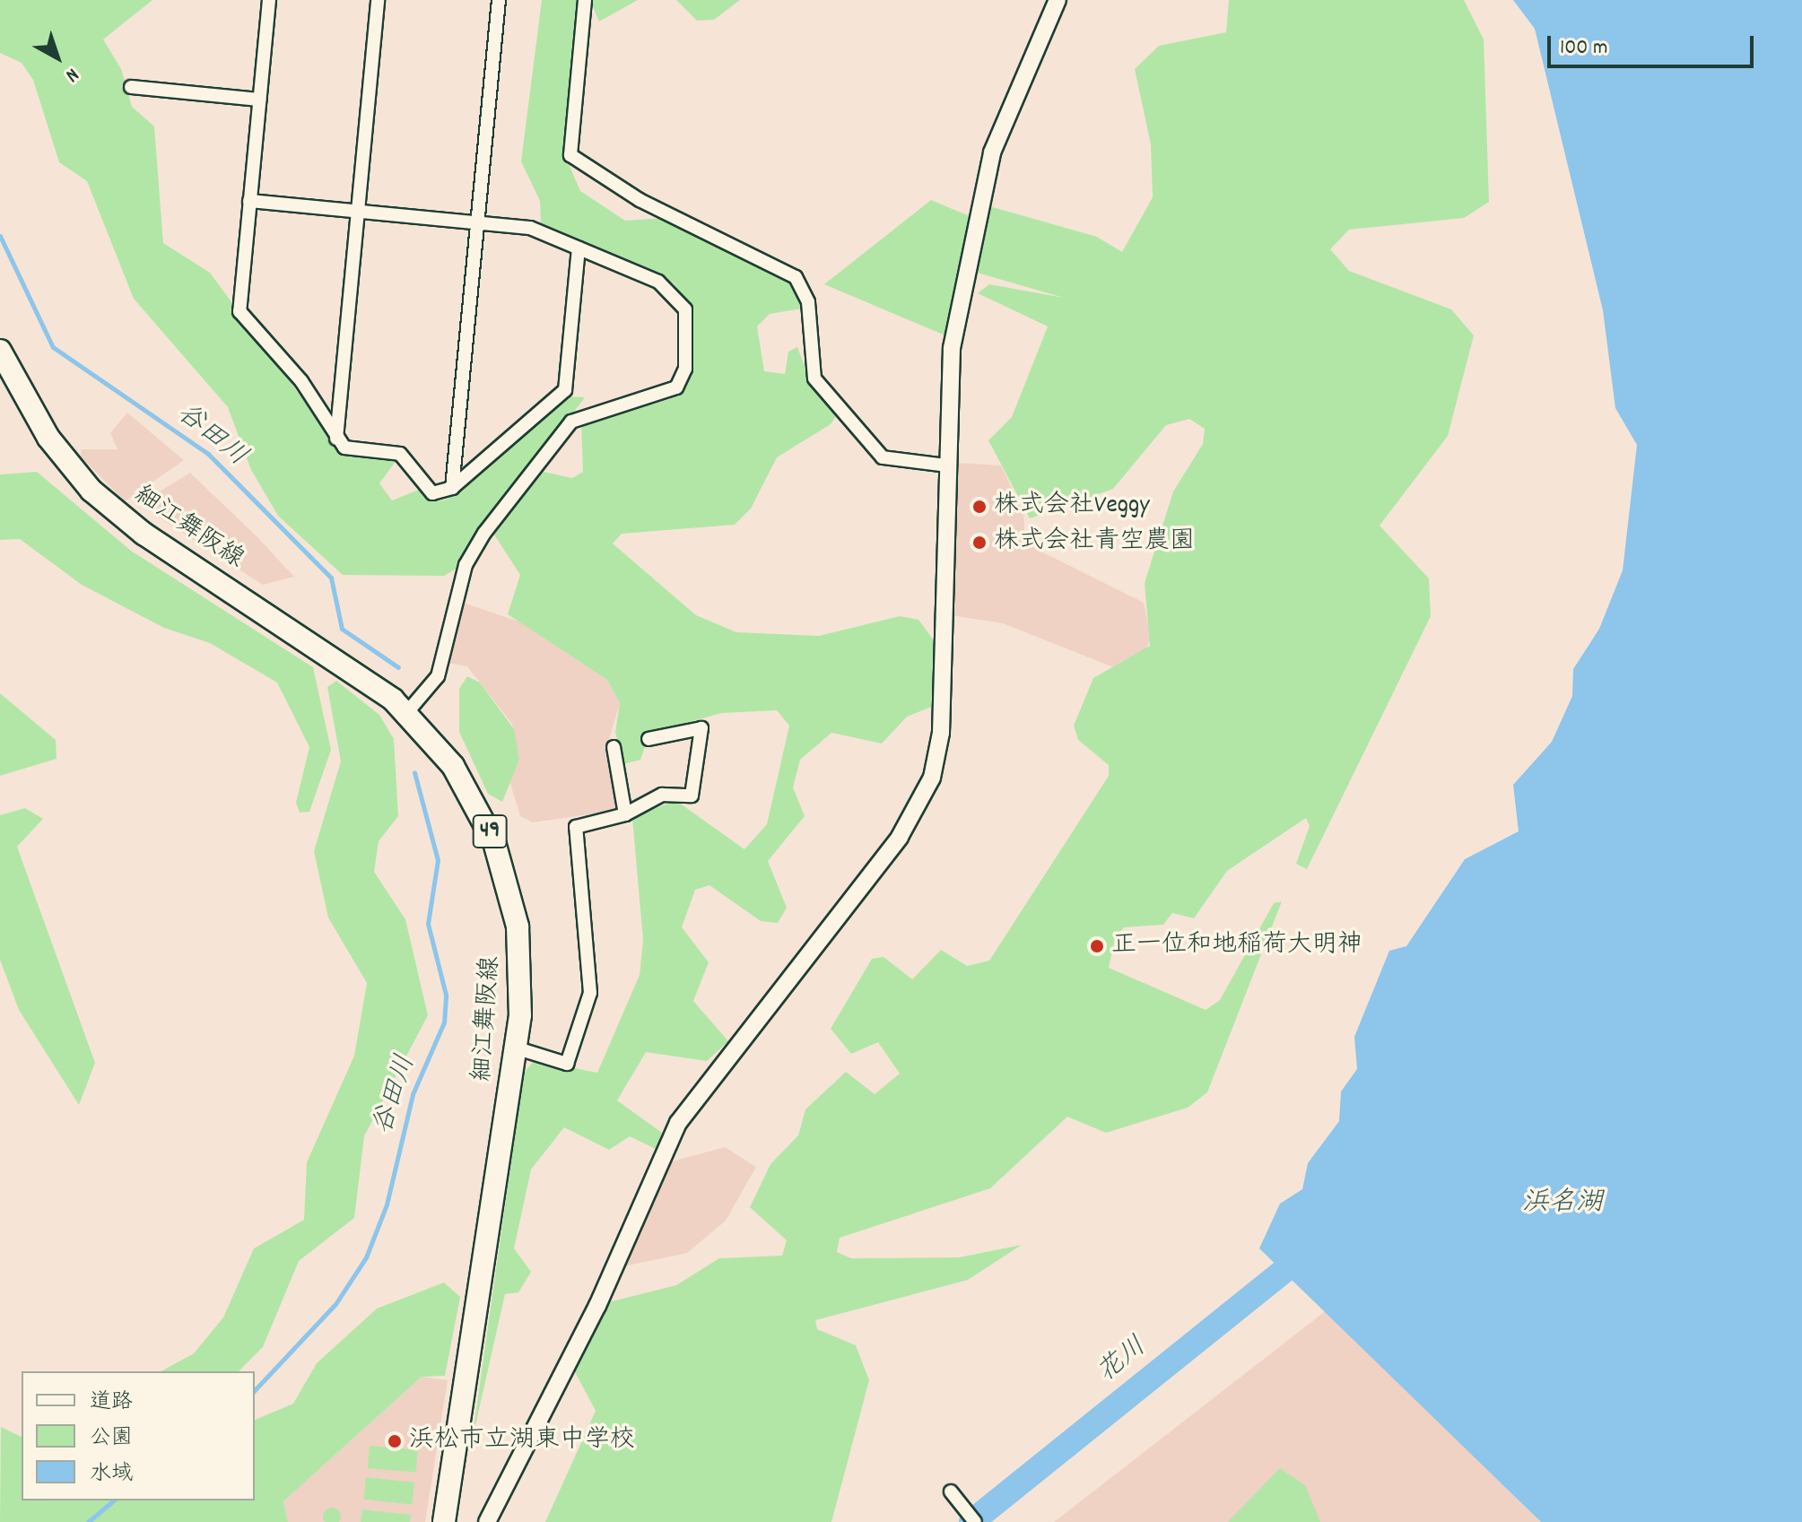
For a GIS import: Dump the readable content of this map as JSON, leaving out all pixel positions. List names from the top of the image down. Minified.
{"streets":{"main road":["細江舞阪線","49"]},"water":["谷田川","浜名湖","花川"],"places":["株式会社Veggy","株式会社青空農園","正一位和地稲荷大明神","浜松市立湖東中学校"],"legend":["道路","公園","水域"],"scale_bar":"100 m","north":"bottom right"}
